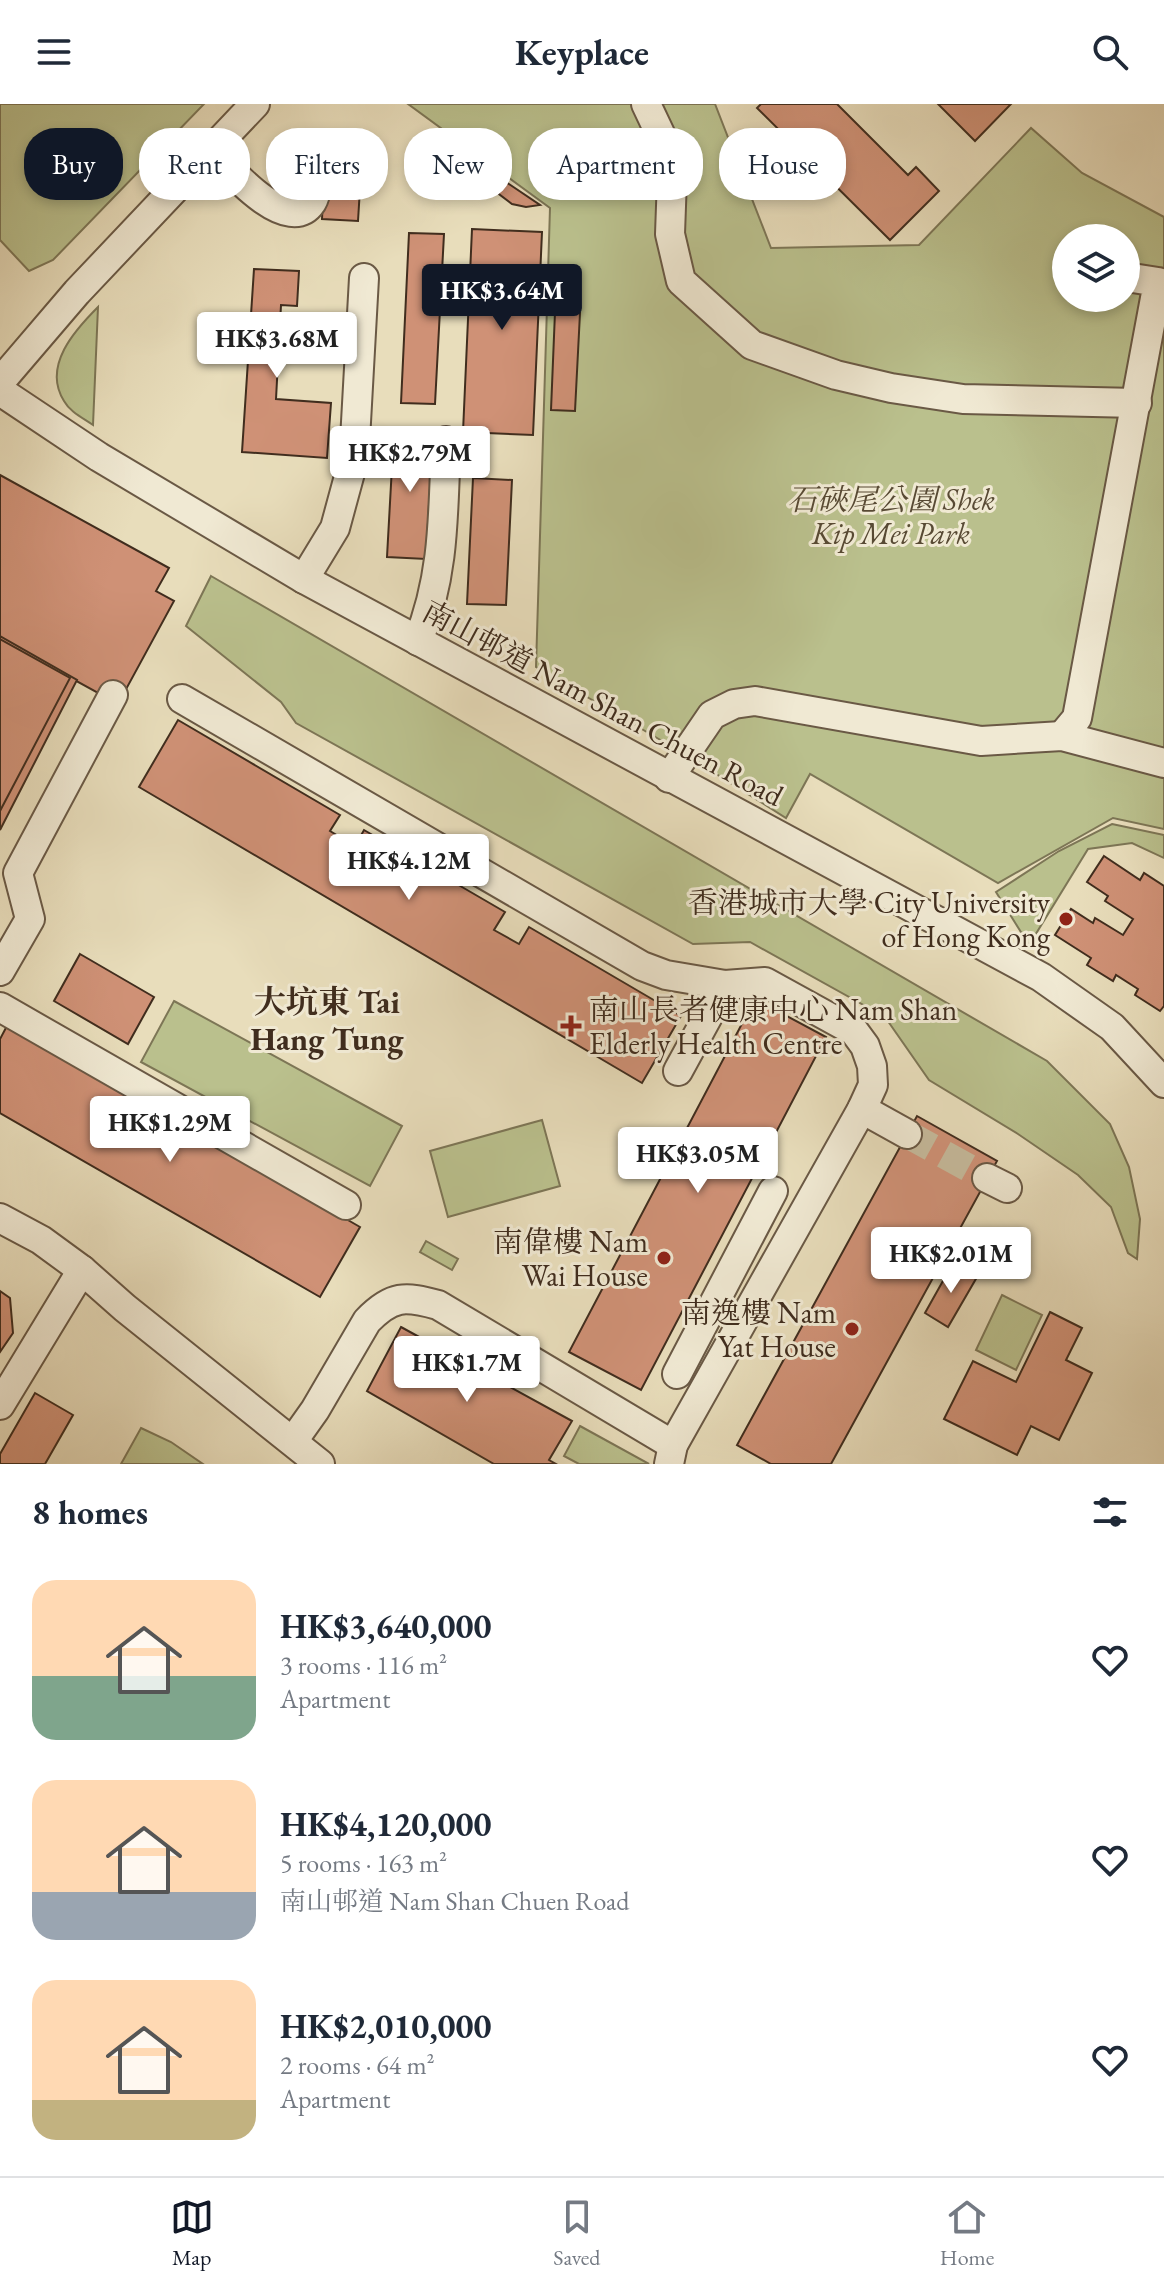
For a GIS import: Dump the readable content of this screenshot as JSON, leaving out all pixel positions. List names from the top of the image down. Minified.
{"streets":{"street":["南山邨道 Nam Shan Chuen Road"]},"districts":["大坑東 Tai Hang Tung"],"parks":["石硤尾公園 Shek Kip Mei Park"],"places":{"other":["香港城市大學 City University of Hong Kong","南偉樓 Nam Wai House","南逸樓 Nam Yat House"],"health":["南山長者健康中心 Nam Shan Elderly Health Centre"]},"page":{"header":"Keyplace","chip":["Buy","Rent","Filters","New","Apartment","House"],"price":["HK$3.64M","HK$3.68M","HK$2.79M","HK$4.12M","HK$1.29M","HK$3.05M","HK$2.01M","HK$1.7M"],"heading":"8 homes","list":[{"name":"HK$3,640,000","note":"3 rooms · 116 m² · Apartment"},{"name":"HK$4,120,000","note":"5 rooms · 163 m² · 南山邨道 Nam Shan Chuen Road"},{"name":"HK$2,010,000","note":"2 rooms · 64 m² · Apartment"}],"tabs":["Map","Saved","Home"]}}
